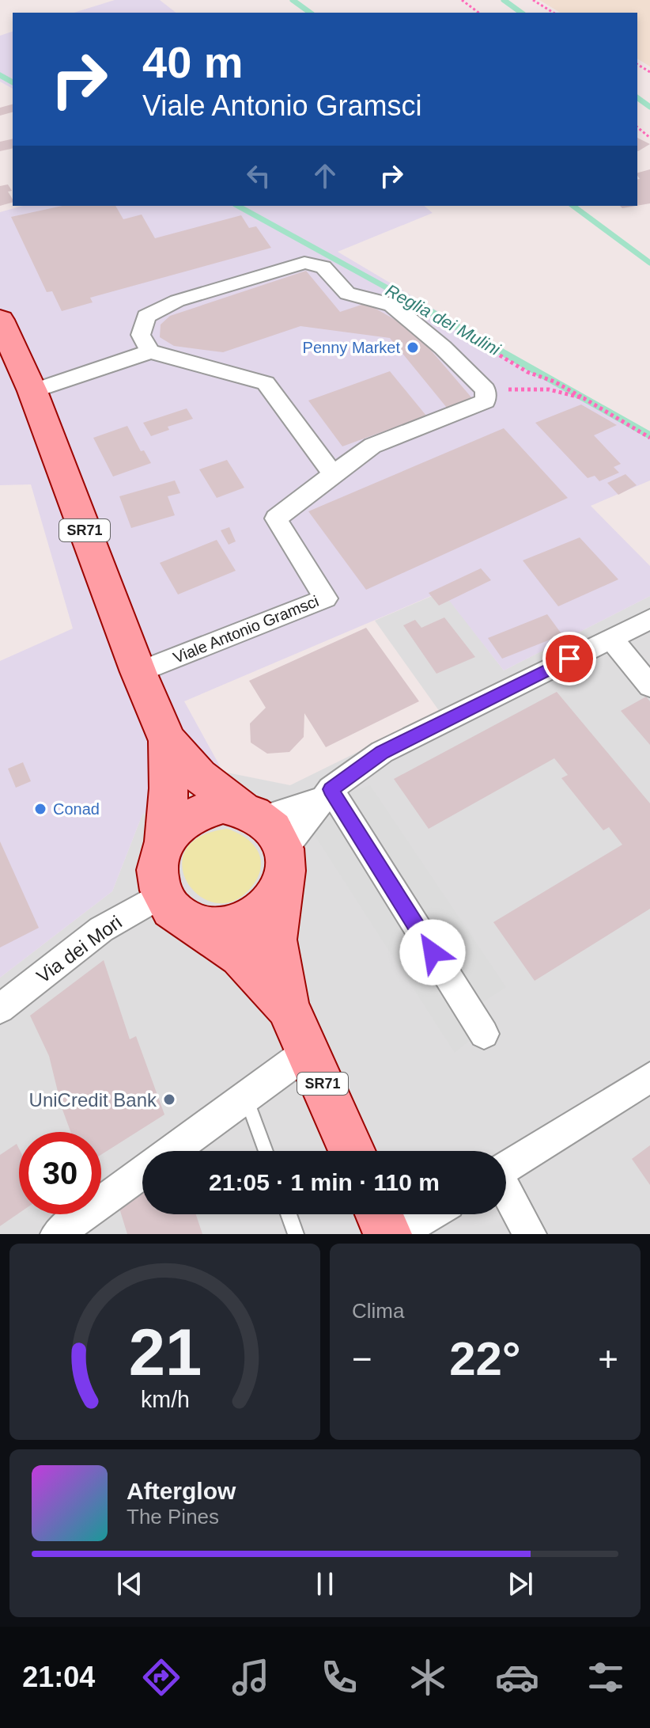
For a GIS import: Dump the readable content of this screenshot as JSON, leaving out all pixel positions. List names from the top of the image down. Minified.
{"streets":{"main road":["SR71"],"street":["Viale Antonio Gramsci","Via dei Mori"]},"crossings":[["SR71","Viale Antonio Gramsci"],["SR71","Via dei Mori"]],"water":["Reglia dei Mulini"],"places":["Penny Market","Conad","UniCredit Bank"],"page":{"turn":["40 m","Viale Antonio Gramsci"],"limit":"30","trip":"21:05 · 1 min · 110 m","tile":"Clima","heat":["−","22°","+"],"song":["Afterglow","The Pines"],"tabs":"21:04","gauge":["21","km/h"]}}
